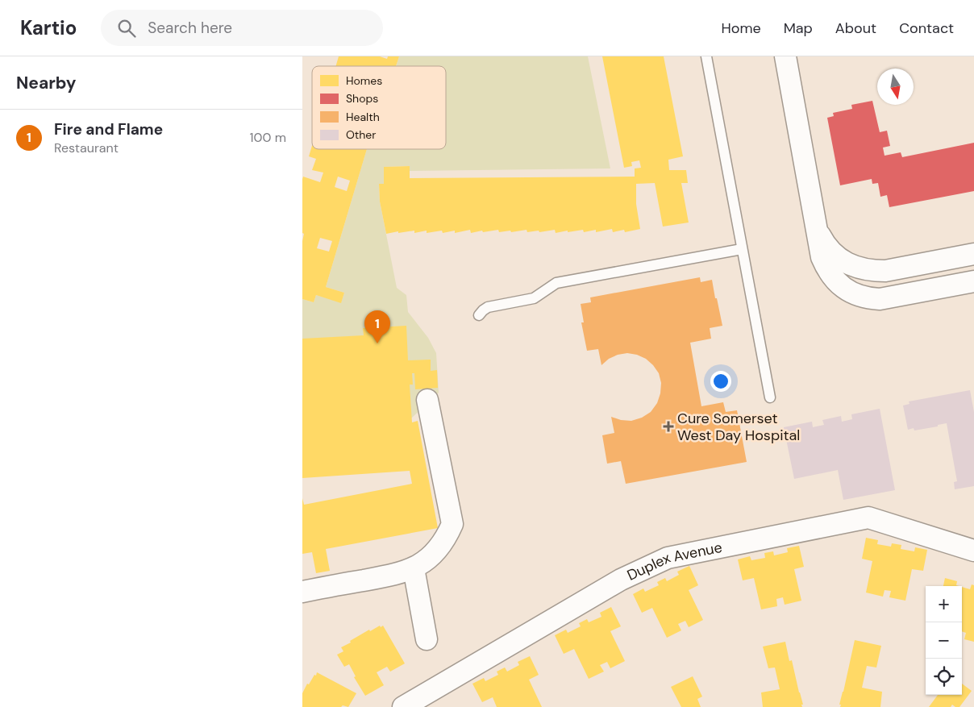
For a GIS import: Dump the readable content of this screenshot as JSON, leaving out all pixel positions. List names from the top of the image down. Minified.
{"streets":{"street":["Duplex Avenue"]},"places":{"health":["Cure Somerset West Day Hospital"]},"legend":["Homes","Shops","Health","Other"],"north":"bottom","page":{"header":"Kartio","search":"Search here","nav":["Home","Map","About","Contact"],"heading":"Nearby","list":[{"mark":"1","name":"Fire and Flame","note":"Restaurant","value":"100 m"}],"pins":"1","map_buttons":["+","−"]}}
